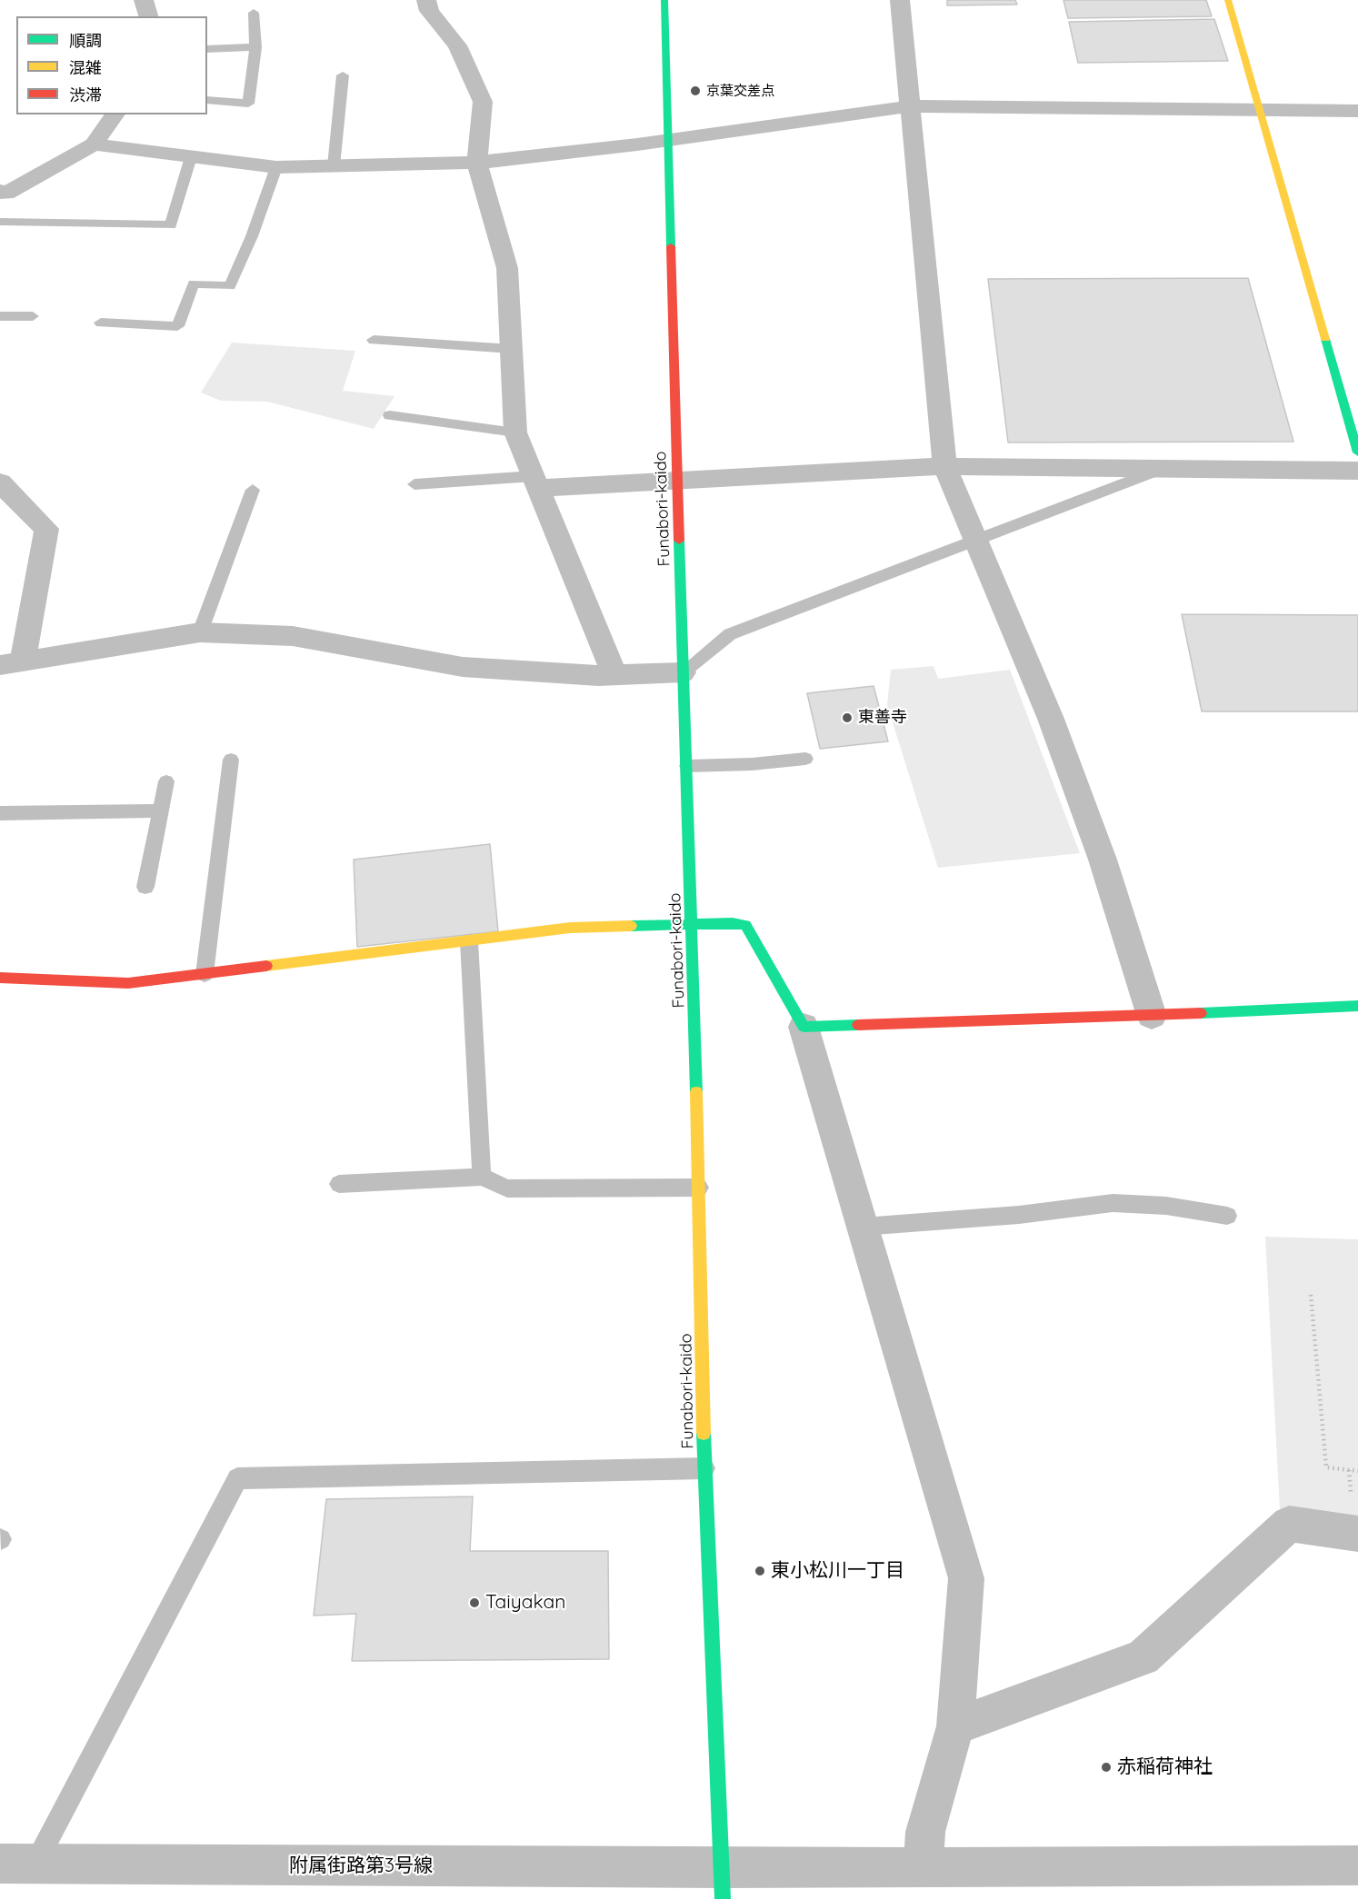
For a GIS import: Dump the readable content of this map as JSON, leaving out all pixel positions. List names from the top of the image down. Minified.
{"streets":{"main road":["Funabori-kaido"],"street":["附属街路第3号線"]},"crossings":[["Funabori-kaido","附属街路第3号線"]],"places":["京葉交差点","東善寺","東小松川一丁目","Taiyakan","赤稲荷神社"],"legend":["順調","混雑","渋滞"]}
